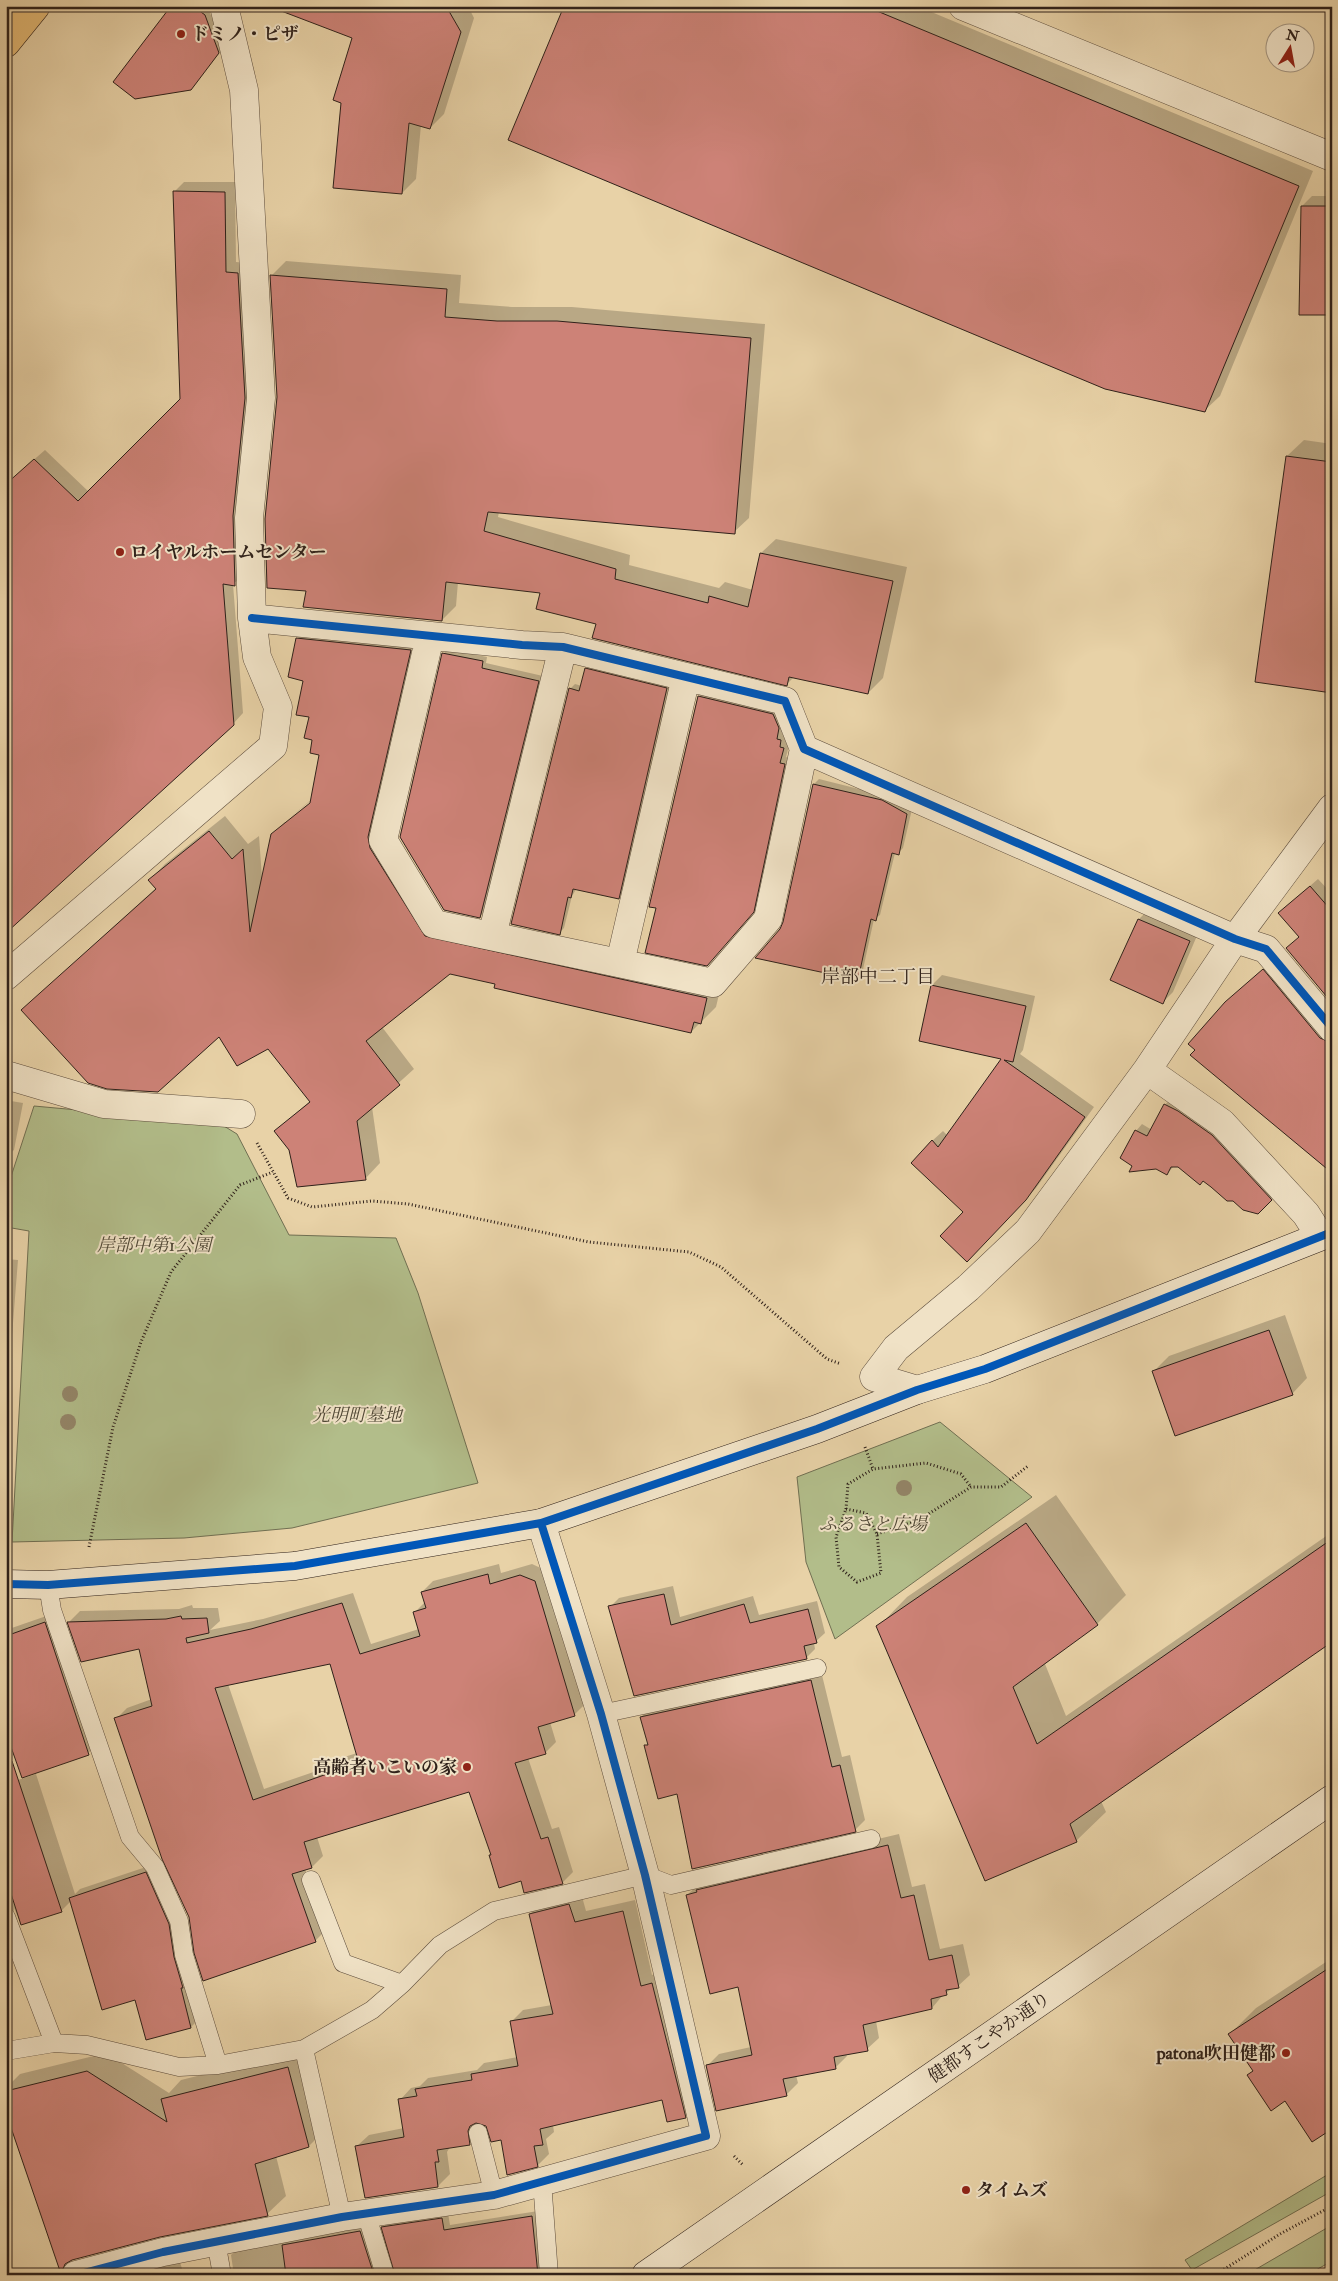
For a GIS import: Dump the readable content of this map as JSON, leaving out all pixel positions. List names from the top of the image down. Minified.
{"streets":{"street":["健都すこやか通り"]},"districts":["岸部中二丁目"],"parks":["岸部中第1公園","光明町墓地","ふるさと広場"],"places":["ドミノ・ピザ","ロイヤルホームセンター","高齢者いこいの家","patona吹田健都","タイムズ"],"north":"top"}
